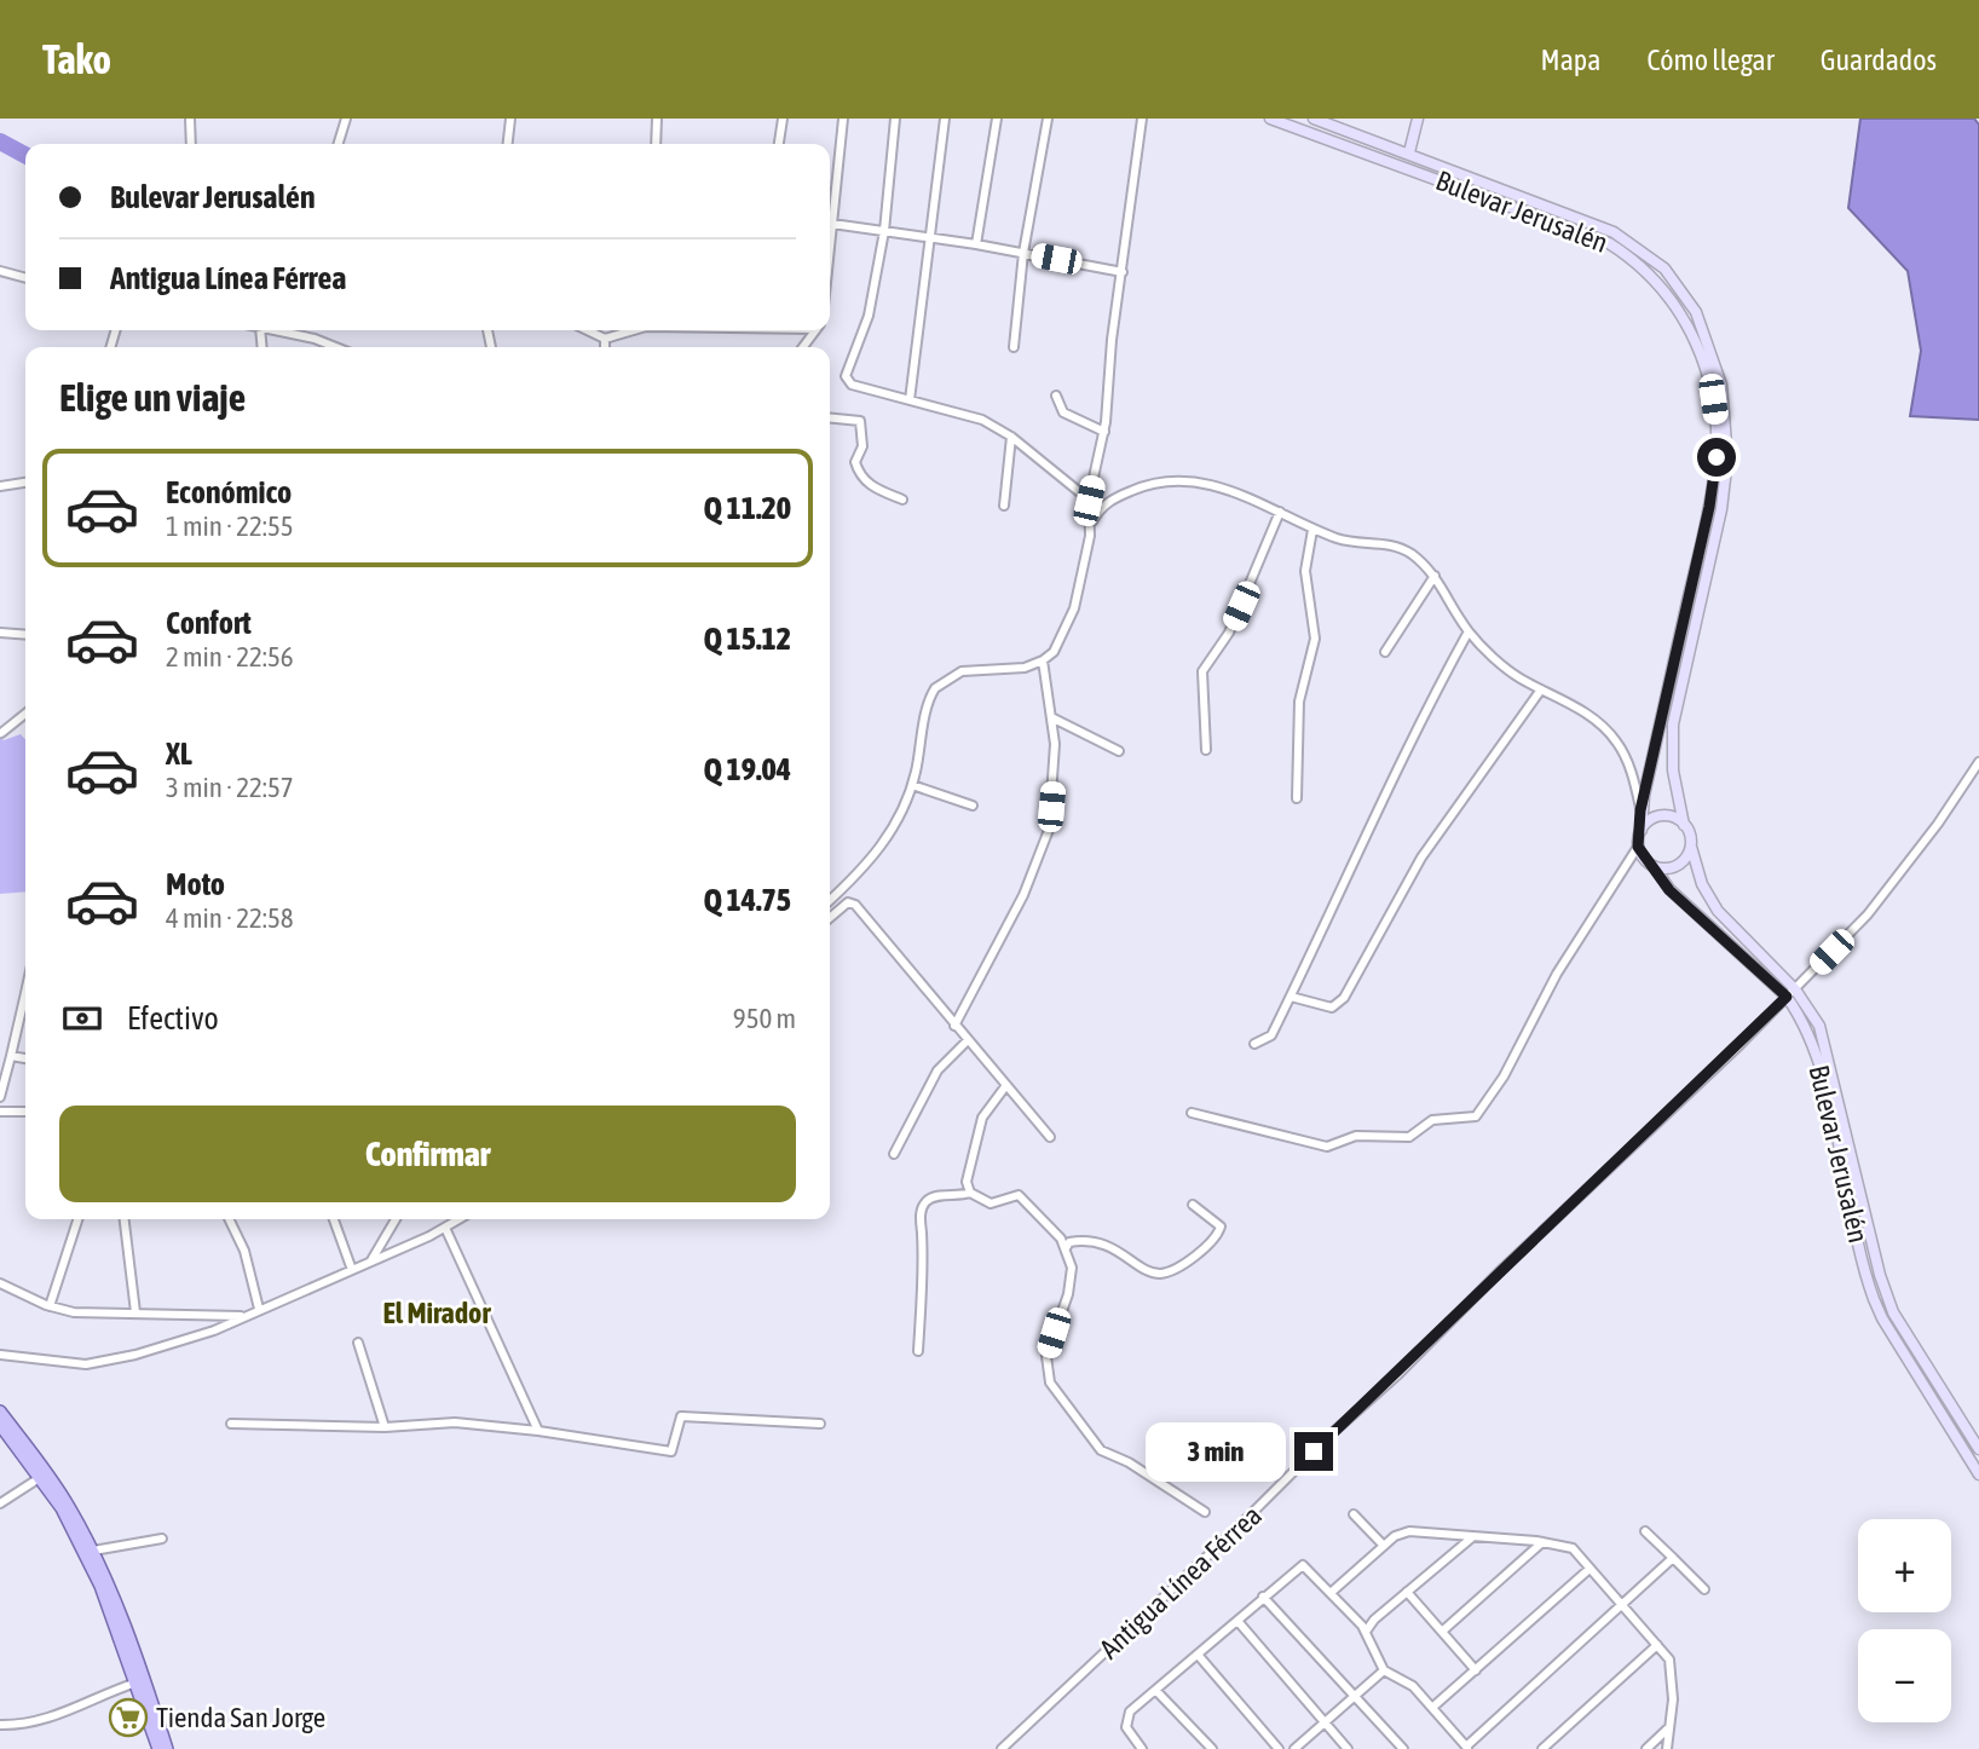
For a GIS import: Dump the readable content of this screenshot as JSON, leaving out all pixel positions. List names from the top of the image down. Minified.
{"streets":{"main road":["Bulevar Jerusalén"],"street":["Antigua Línea Férrea"]},"crossings":[["Bulevar Jerusalén","Antigua Línea Férrea"]],"districts":["El Mirador"],"places":{"supermarket":["Tienda San Jorge"]},"page":{"header":"Tako","nav":["Mapa","Cómo llegar","Guardados"],"banner":["Bulevar Jerusalén","Antigua Línea Férrea"],"heading":"Elige un viaje","list":[{"name":"Económico","note":"1 min · 22:55","value":"Q 11.20"},{"name":"Confort","note":"2 min · 22:56","value":"Q 15.12"},{"name":"XL","note":"3 min · 22:57","value":"Q 19.04"},{"name":"Moto","note":"4 min · 22:58","value":"Q 14.75"}],"pay":["Efectivo","950 m"],"buttons":"Confirmar","bubble":"3 min","map_buttons":["+","−"]}}
